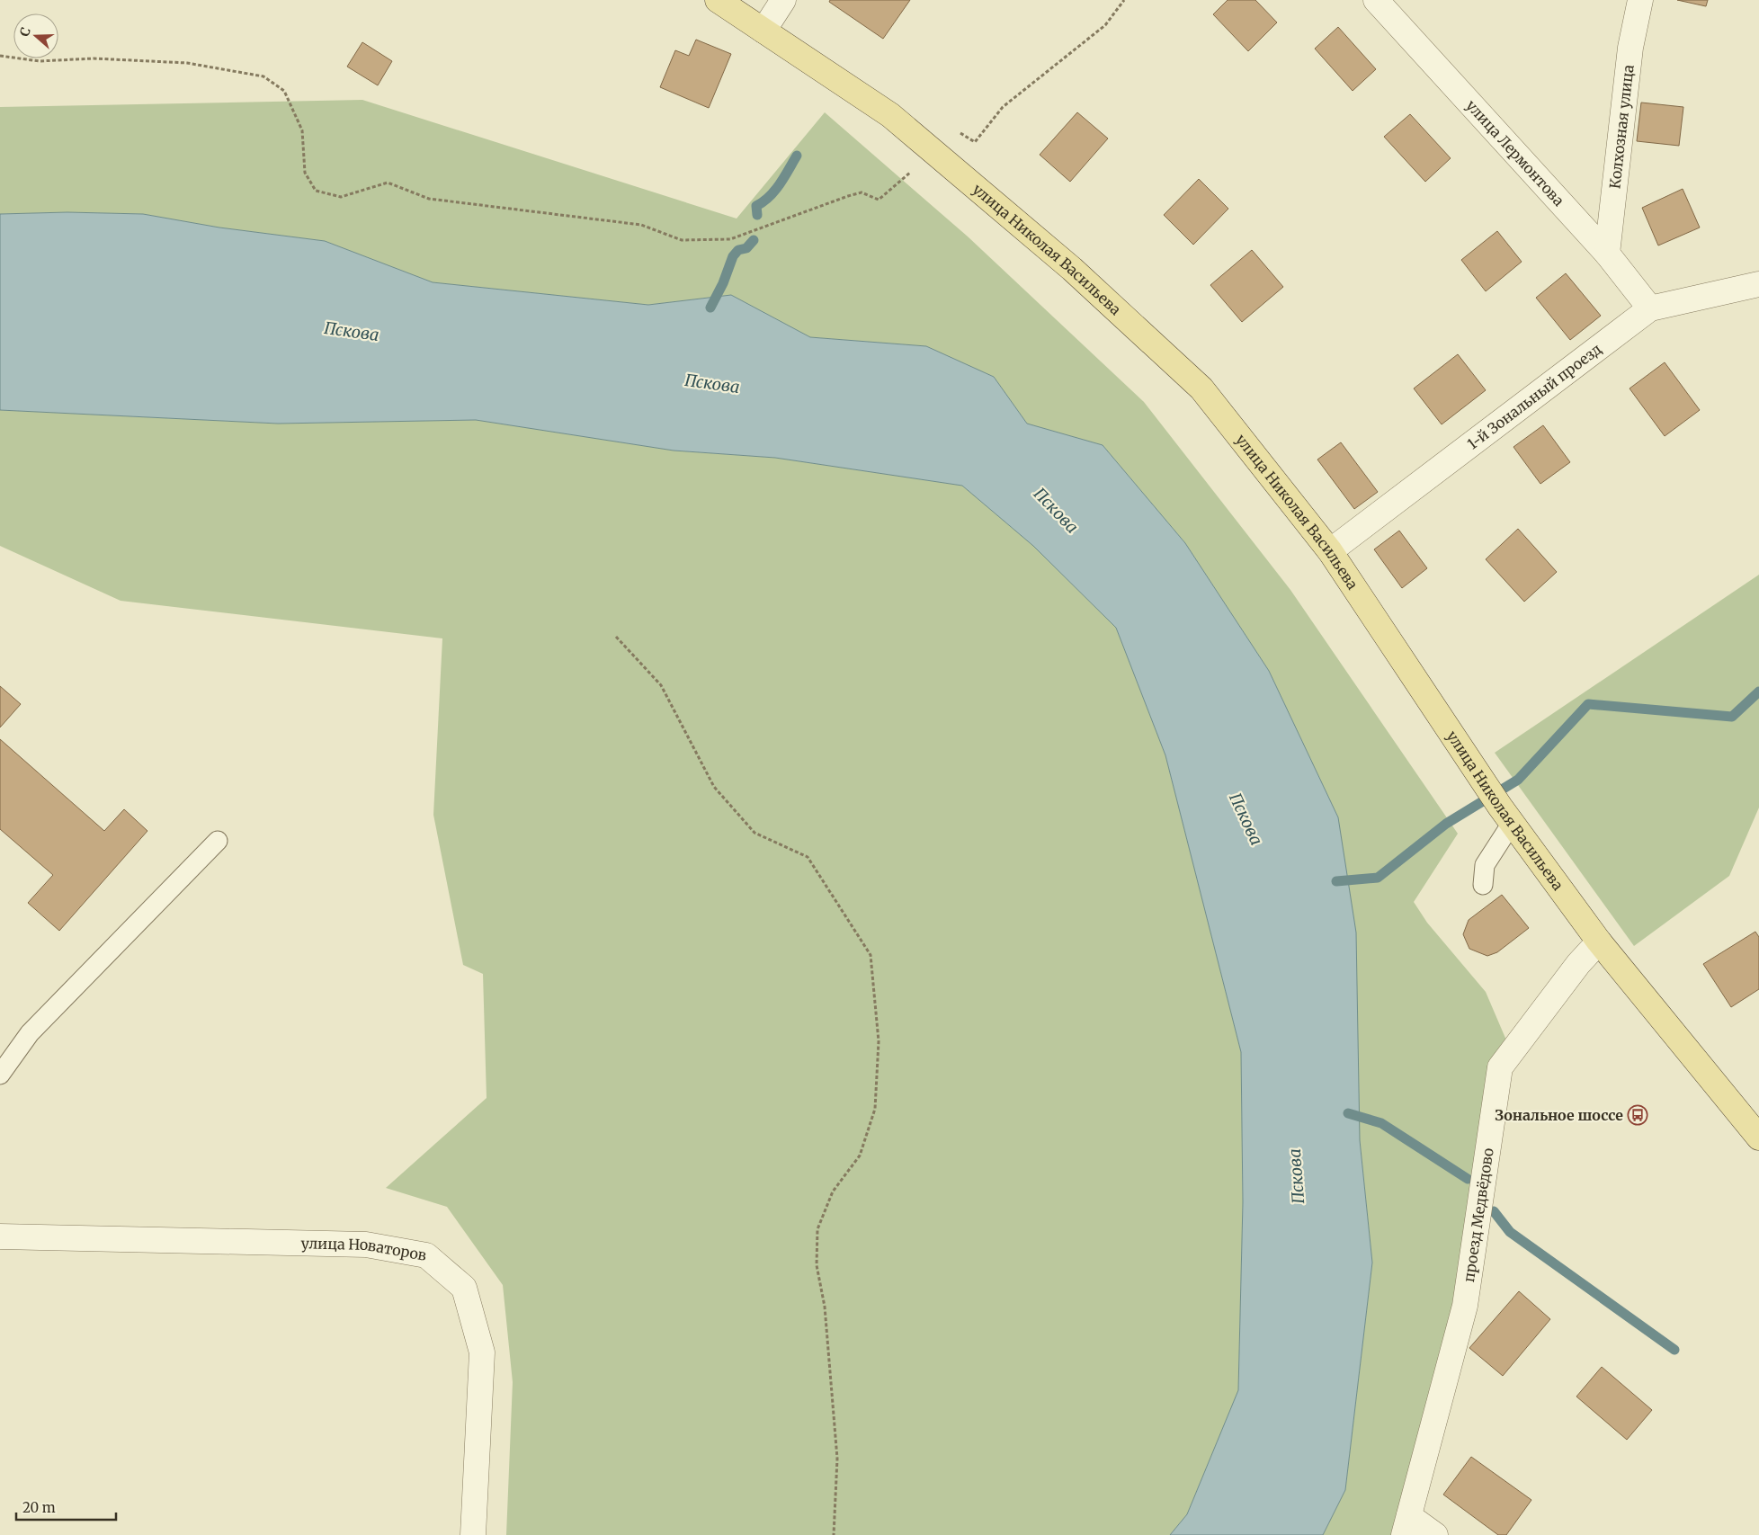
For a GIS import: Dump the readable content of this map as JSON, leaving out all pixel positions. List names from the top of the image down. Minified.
{"streets":{"main road":["улица Николая Васильева"],"street":["Колхозная улица","улица Лермонтова","1-й Зональный проезд","проезд Медвёдово","улица Новаторов"]},"crossings":[["Колхозная улица","улица Лермонтова"],["улица Лермонтова","1-й Зональный проезд"],["улица Николая Васильева","1-й Зональный проезд"],["улица Николая Васильева","проезд Медвёдово"]],"water":["Пскова"],"places":{"bus stop":["Зональное шоссе"]},"scale_bar":"20 m","north":"left"}
